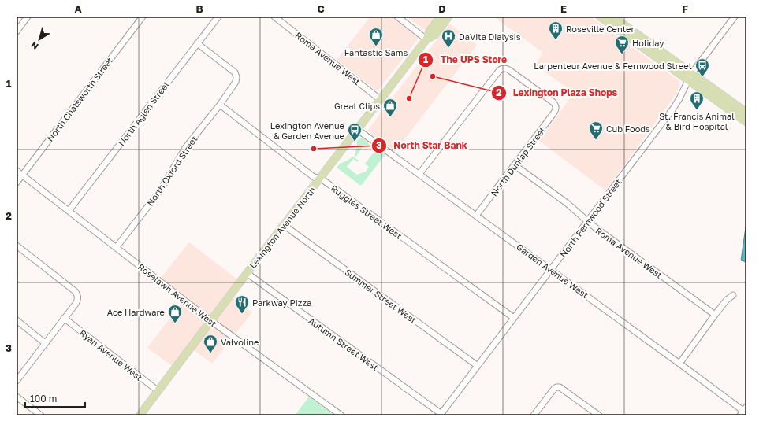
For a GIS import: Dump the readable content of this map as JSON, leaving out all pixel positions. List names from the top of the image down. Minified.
{"streets":{"main road":["Lexington Avenue North"],"street":["Roma Avenue West","North Chatsworth Street","North Aglen Street","North Dunlap Street","North Oxford Street","Ruggles Street West","North Fernwood Street","Garden Avenue West","Roselawn Avenue West","Summer Street West","Autumn Street West","Ryan Avenue West"]},"crossings":[["Roma Avenue West","North Dunlap Street"],["Roma Avenue West","North Fernwood Street"],["Roma Avenue West","Lexington Avenue North"],["North Chatsworth Street","Roselawn Avenue West"],["North Aglen Street","North Oxford Street"],["North Aglen Street","Roselawn Avenue West"],["North Dunlap Street","Garden Avenue West"],["North Oxford Street","Ruggles Street West"],["North Oxford Street","Roselawn Avenue West"],["Ruggles Street West","North Fernwood Street"],["Ruggles Street West","Lexington Avenue North"],["North Fernwood Street","Garden Avenue West"],["North Fernwood Street","Summer Street West"],["North Fernwood Street","Autumn Street West"],["Lexington Avenue North","Garden Avenue West"],["Lexington Avenue North","Roselawn Avenue West"],["Lexington Avenue North","Summer Street West"],["Lexington Avenue North","Autumn Street West"],["Lexington Avenue North","Ryan Avenue West"]],"places":{"building":["Roseville Center","St. Francis Animal & Bird Hospital"],"shop":["Fantastic Sams","Great Clips","Ace Hardware","Valvoline"],"hospital":["DaVita Dialysis"],"supermarket":["Holiday","Cub Foods"],"other":["Lexington Plaza Shops","The UPS Store","North Star Bank"],"bus stop":["Larpenteur Avenue & Fernwood Street","Lexington Avenue & Garden Avenue"],"restaurant":["Parkway Pizza"]},"scale_bar":"100 m","north":"bottom left","grid":{"columns":["A","B","C","D","E","F"],"rows":["1","2","3"]}}
